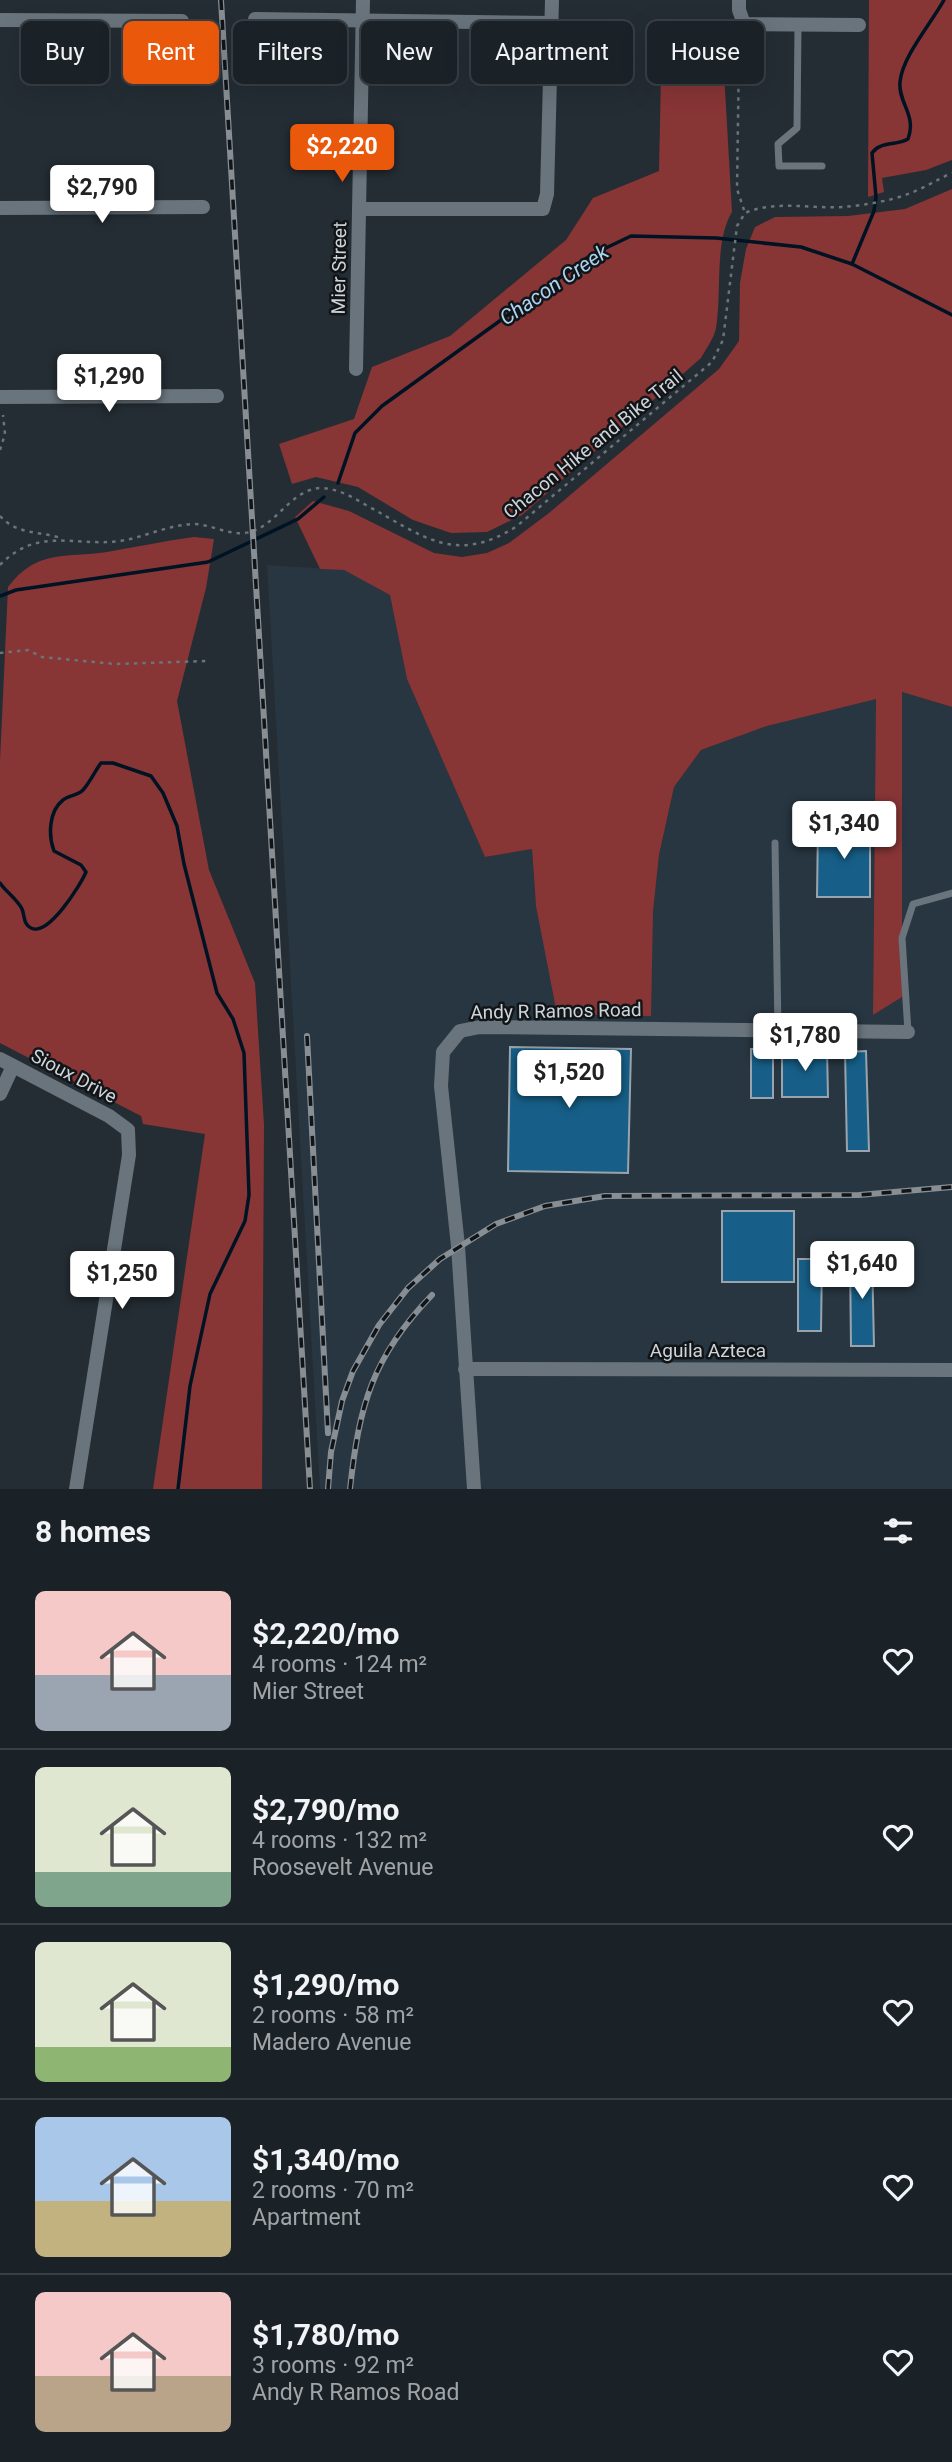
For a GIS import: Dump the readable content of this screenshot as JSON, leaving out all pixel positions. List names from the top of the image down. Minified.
{"streets":{"street":["Mier Street","Andy R Ramos Road","Sioux Drive","Aguila Azteca"],"path":["Chacon Hike and Bike Trail"]},"crossings":[["Andy R Ramos Road","Aguila Azteca"]],"water":["Chacon Creek"],"page":{"chip":["Buy","Rent","Filters","New","Apartment","House"],"price":["$2,220","$2,790","$1,290","$1,340","$1,780","$1,520","$1,640","$1,250"],"heading":"8 homes","list":[{"name":"$2,220/mo","note":"4 rooms · 124 m² · Mier Street"},{"name":"$2,790/mo","note":"4 rooms · 132 m² · Roosevelt Avenue"},{"name":"$1,290/mo","note":"2 rooms · 58 m² · Madero Avenue"},{"name":"$1,340/mo","note":"2 rooms · 70 m² · Apartment"},{"name":"$1,780/mo","note":"3 rooms · 92 m² · Andy R Ramos Road"}]}}
